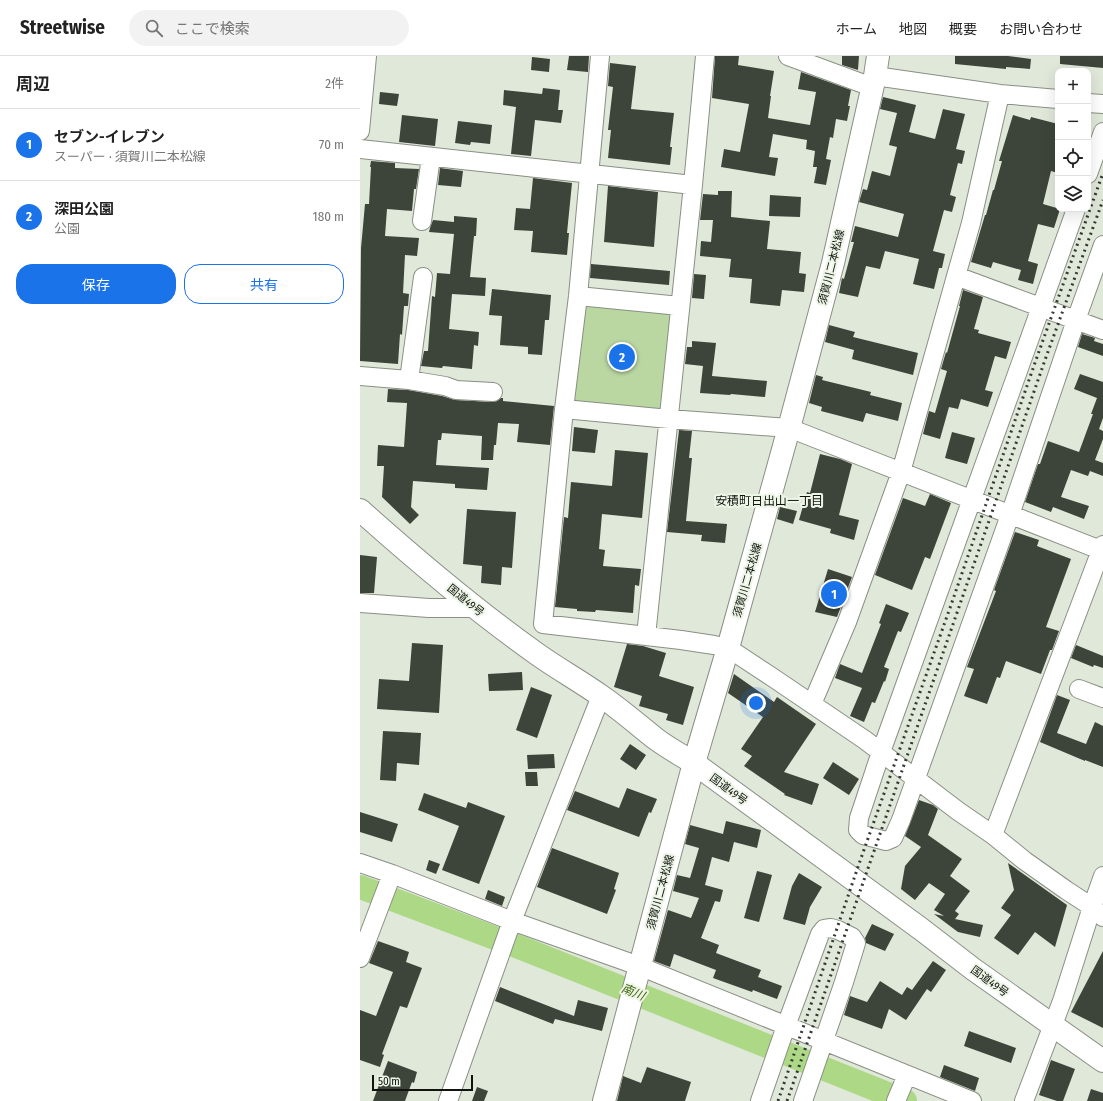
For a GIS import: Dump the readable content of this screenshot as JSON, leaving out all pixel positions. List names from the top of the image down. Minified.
{"streets":{"main road":["須賀川二本松線","国道49号"]},"crossings":[["須賀川二本松線","国道49号"]],"districts":["安積町日出山一丁目"],"water":["南川"],"scale_bar":"50 m","page":{"header":"Streetwise","search":"ここで検索","nav":["ホーム","地図","概要","お問い合わせ"],"heading":["周辺","2件"],"map_buttons":["+","−"],"list":[{"mark":"1","name":"セブン-イレブン","note":"スーパー · 須賀川二本松線","value":"70 m"},{"mark":"2","name":"深田公園","note":"公園","value":"180 m"}],"buttons":["保存","共有"],"pins":["2","1"],"scale":"50 m"}}
